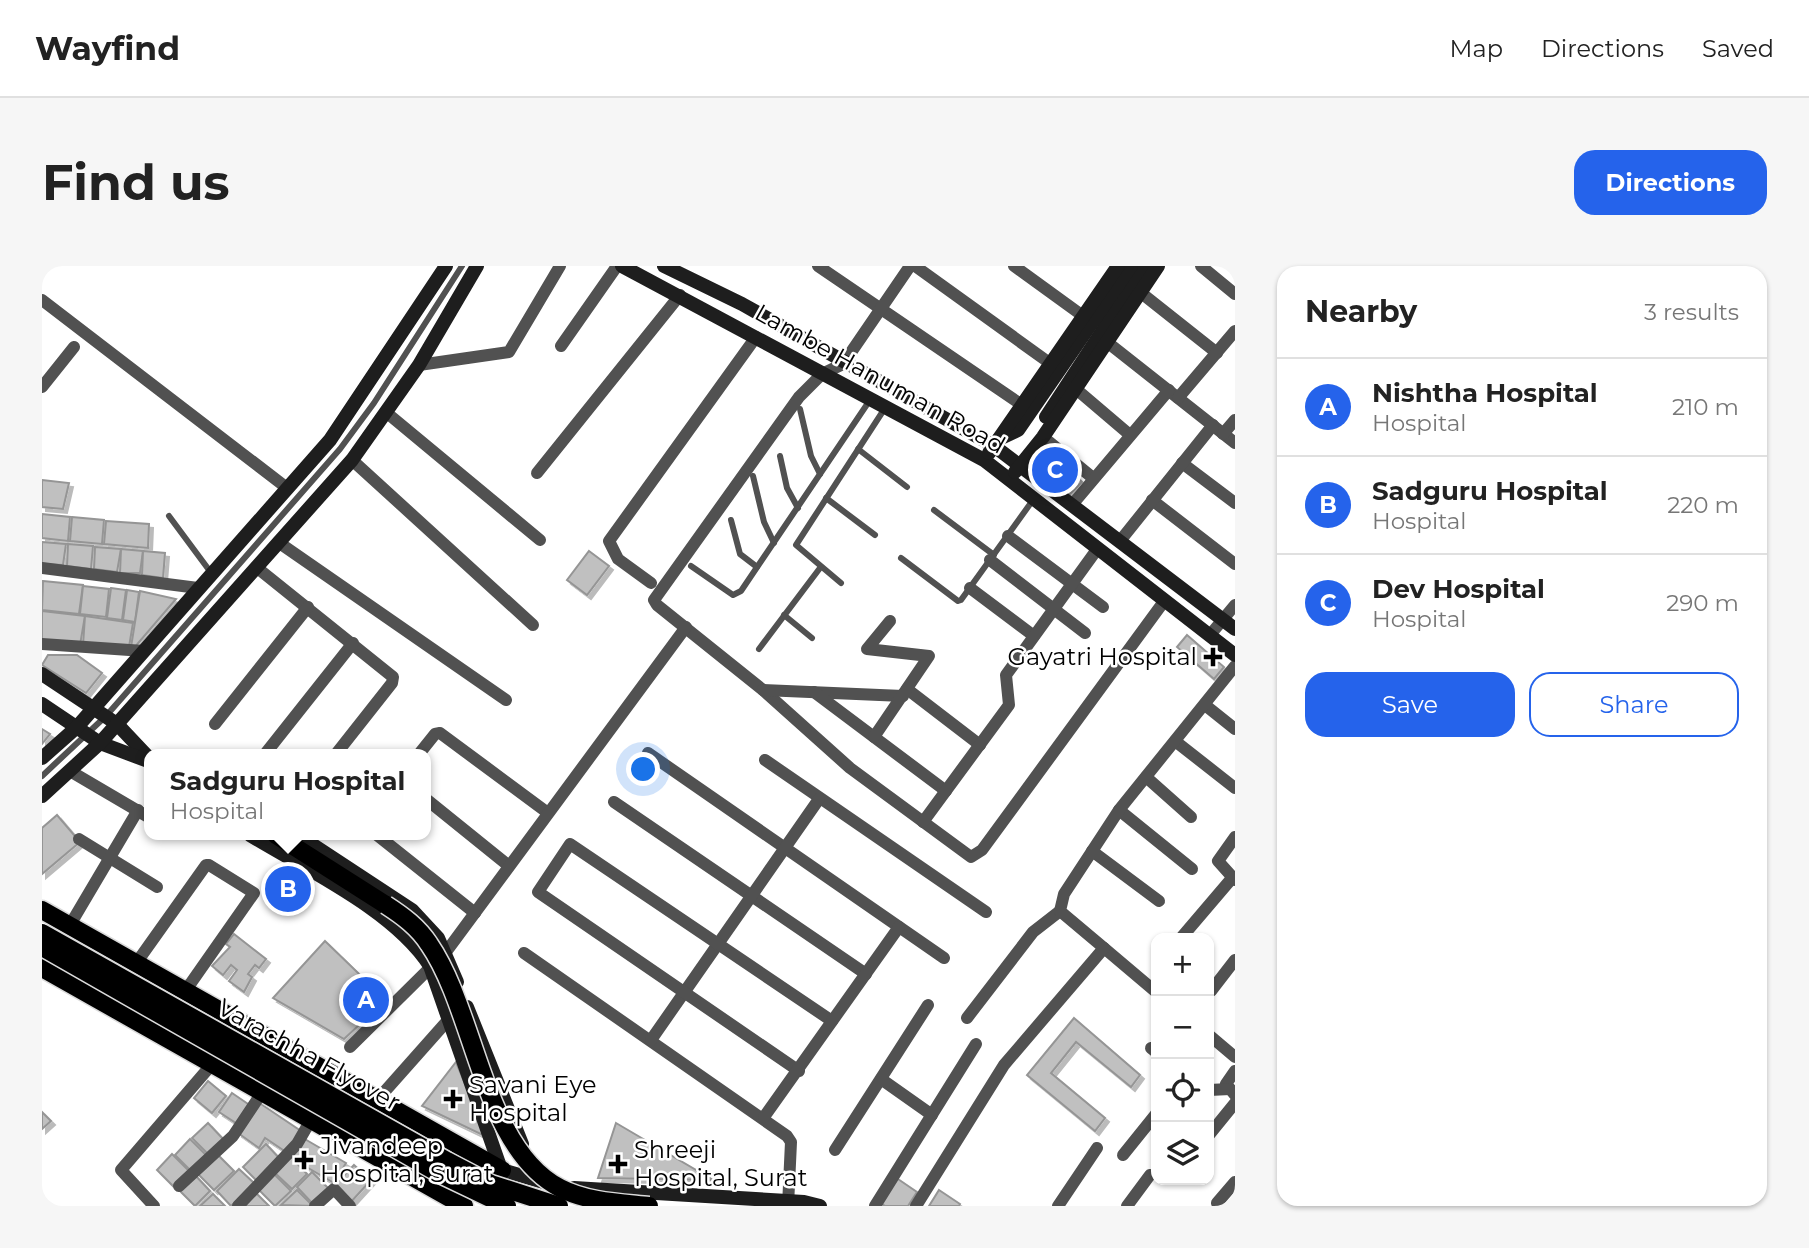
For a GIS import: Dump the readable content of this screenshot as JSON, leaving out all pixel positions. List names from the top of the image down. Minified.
{"streets":{"main road":["Lambe Hanuman Road","Varachha Flyover"]},"places":{"health":["Gayatri Hospital","Savani Eye Hospital","Jivandeep Hospital, Surat","Shreeji Hospital, Surat"]},"page":{"header":"Wayfind","nav":["Map","Directions","Saved"],"buttons":["Directions",["Save","Share"]],"title":"Find us","heading":["Nearby","3 results"],"list":[{"mark":"A","name":"Nishtha Hospital","note":"Hospital","value":"210 m"},{"mark":"B","name":"Sadguru Hospital","note":"Hospital","value":"220 m"},{"mark":"C","name":"Dev Hospital","note":"Hospital","value":"290 m"}],"pins":["C","B","A"],"popup":["Sadguru Hospital","Hospital"],"map_buttons":["+","−"]}}
